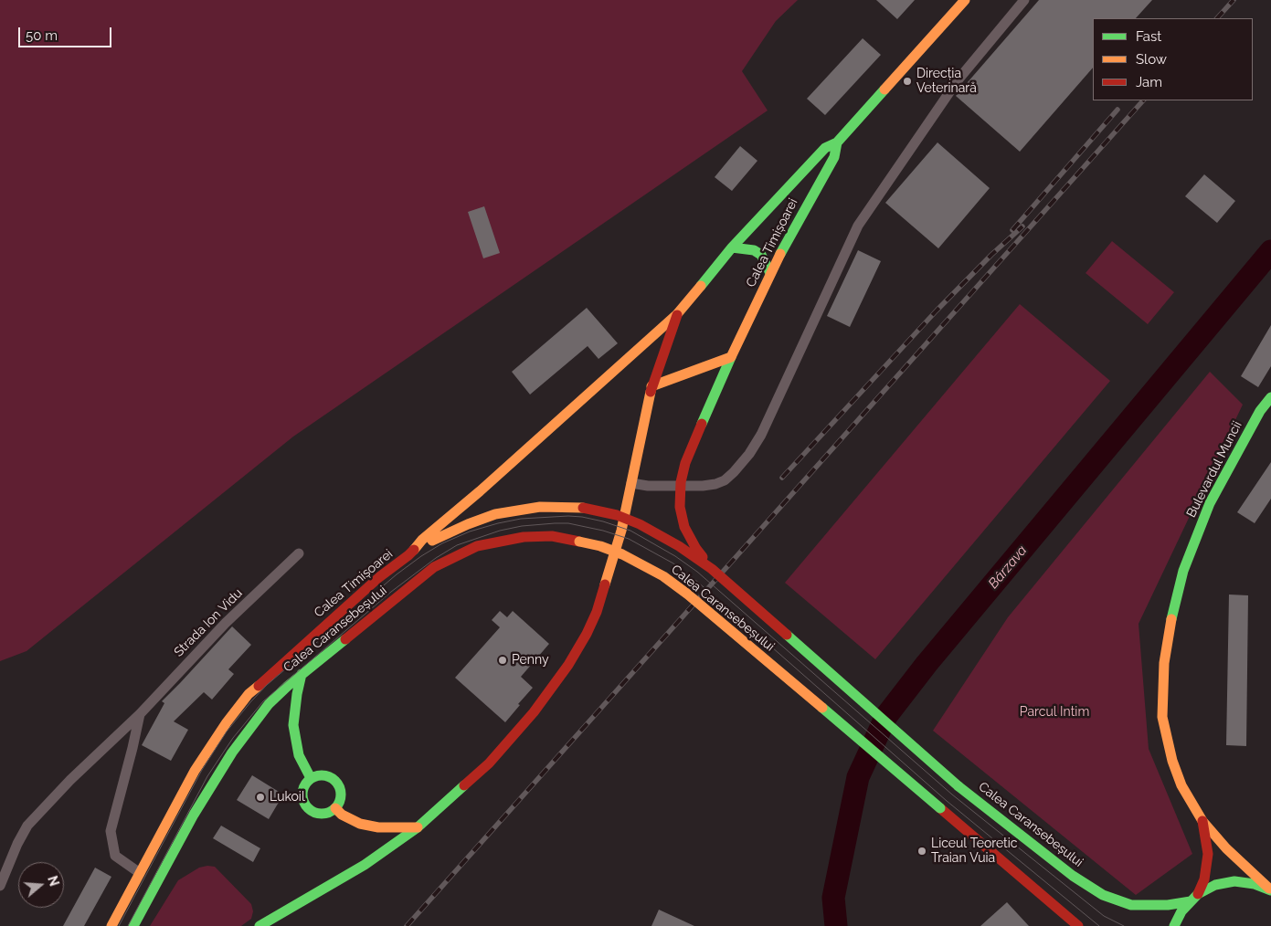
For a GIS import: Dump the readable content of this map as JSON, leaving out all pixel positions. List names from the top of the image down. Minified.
{"streets":{"main road":["Calea Timișoarei","Bulevardul Muncii","Calea Caransebeșului"],"street":["Strada Ion Vidu"]},"crossings":[["Calea Timișoarei","Calea Caransebeșului"],["Bulevardul Muncii","Calea Caransebeșului"]],"water":["Bârzava"],"parks":["Parcul Intim"],"places":["Direcția Veterinară","Penny","Lukoil","Liceul Teoretic Traian Vuia"],"legend":["Fast","Slow","Jam"],"scale_bar":"50 m","north":"right"}
